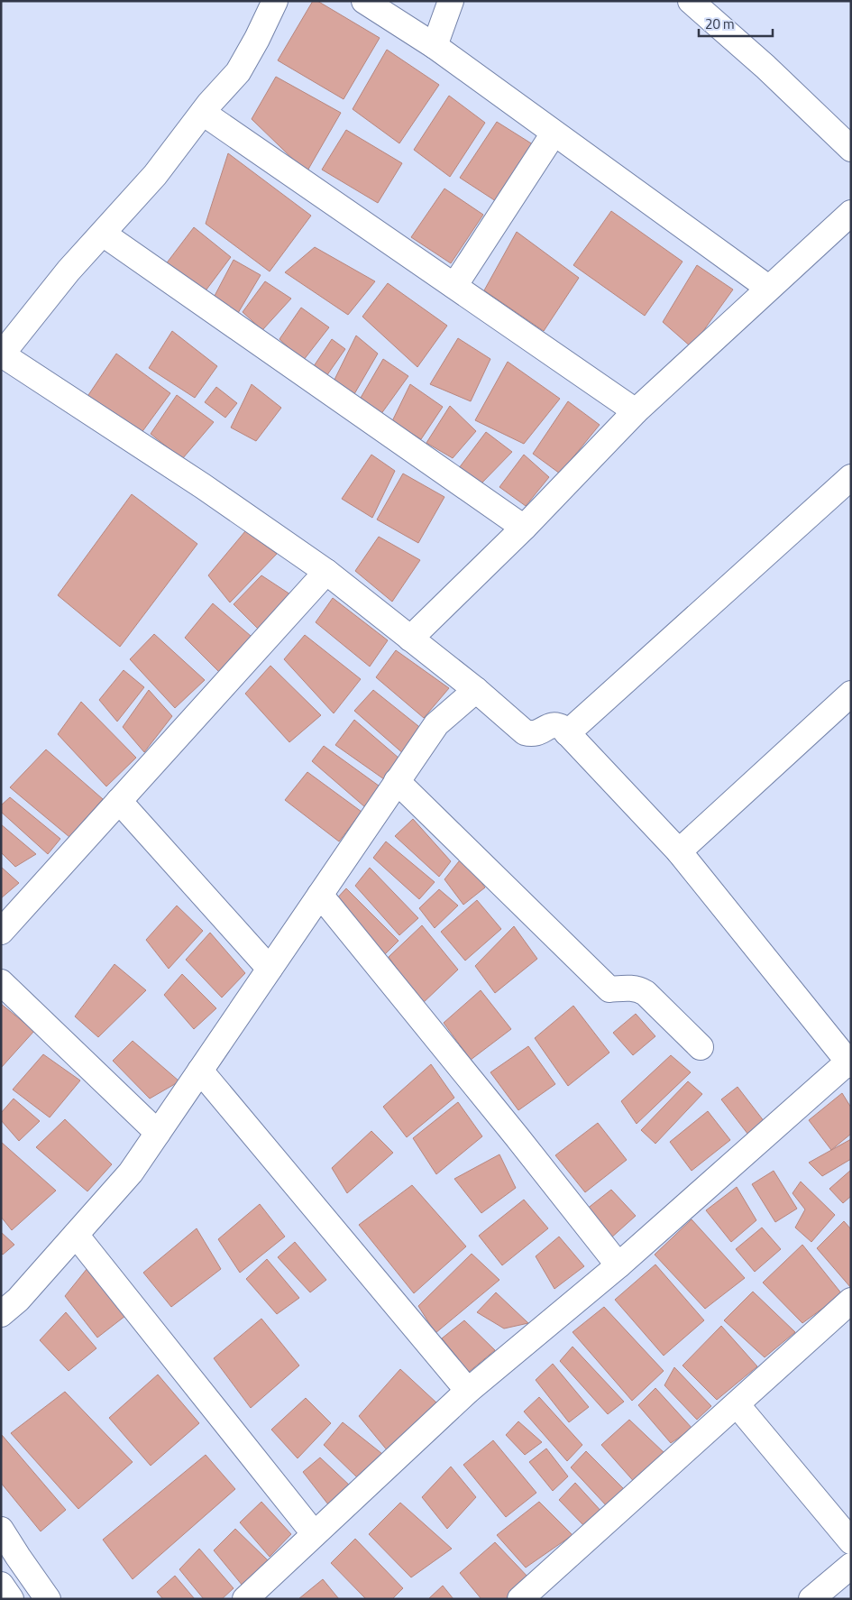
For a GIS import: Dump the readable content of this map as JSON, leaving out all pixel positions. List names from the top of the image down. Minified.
{"scale_bar":"20 m"}
